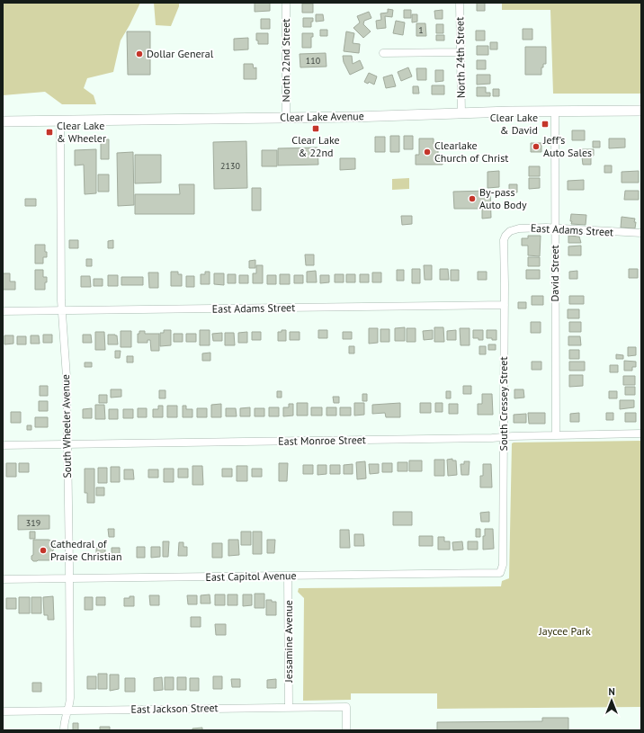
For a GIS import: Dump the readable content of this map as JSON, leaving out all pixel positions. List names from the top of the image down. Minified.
{"streets":{"main road":["Clear Lake Avenue"],"street":["North 24th Street","North 22nd Street","East Adams Street","David Street","South Cressey Street","South Wheeler Avenue","East Monroe Street","East Capitol Avenue","Jessamine Avenue","East Jackson Street"]},"crossings":[["North 24th Street","Clear Lake Avenue"],["North 22nd Street","Clear Lake Avenue"],["Clear Lake Avenue","David Street"],["Clear Lake Avenue","South Wheeler Avenue"],["East Adams Street","David Street"],["East Adams Street","South Cressey Street"],["East Adams Street","South Wheeler Avenue"],["David Street","East Monroe Street"],["South Cressey Street","East Monroe Street"],["South Cressey Street","East Capitol Avenue"],["South Wheeler Avenue","East Monroe Street"],["South Wheeler Avenue","East Capitol Avenue"],["South Wheeler Avenue","East Jackson Street"],["East Capitol Avenue","Jessamine Avenue"],["Jessamine Avenue","East Jackson Street"]],"parks":["Jaycee Park"],"places":{"other":["Dollar General","Jeff's Auto Sales","Clearlake Church of Christ","By-pass Auto Body","Cathedral of Praise Christian"],"transit":["Clear Lake & David","Clear Lake & 22nd","Clear Lake & Wheeler"]},"house_numbers":["1","110","2130","319"],"north":"top"}
